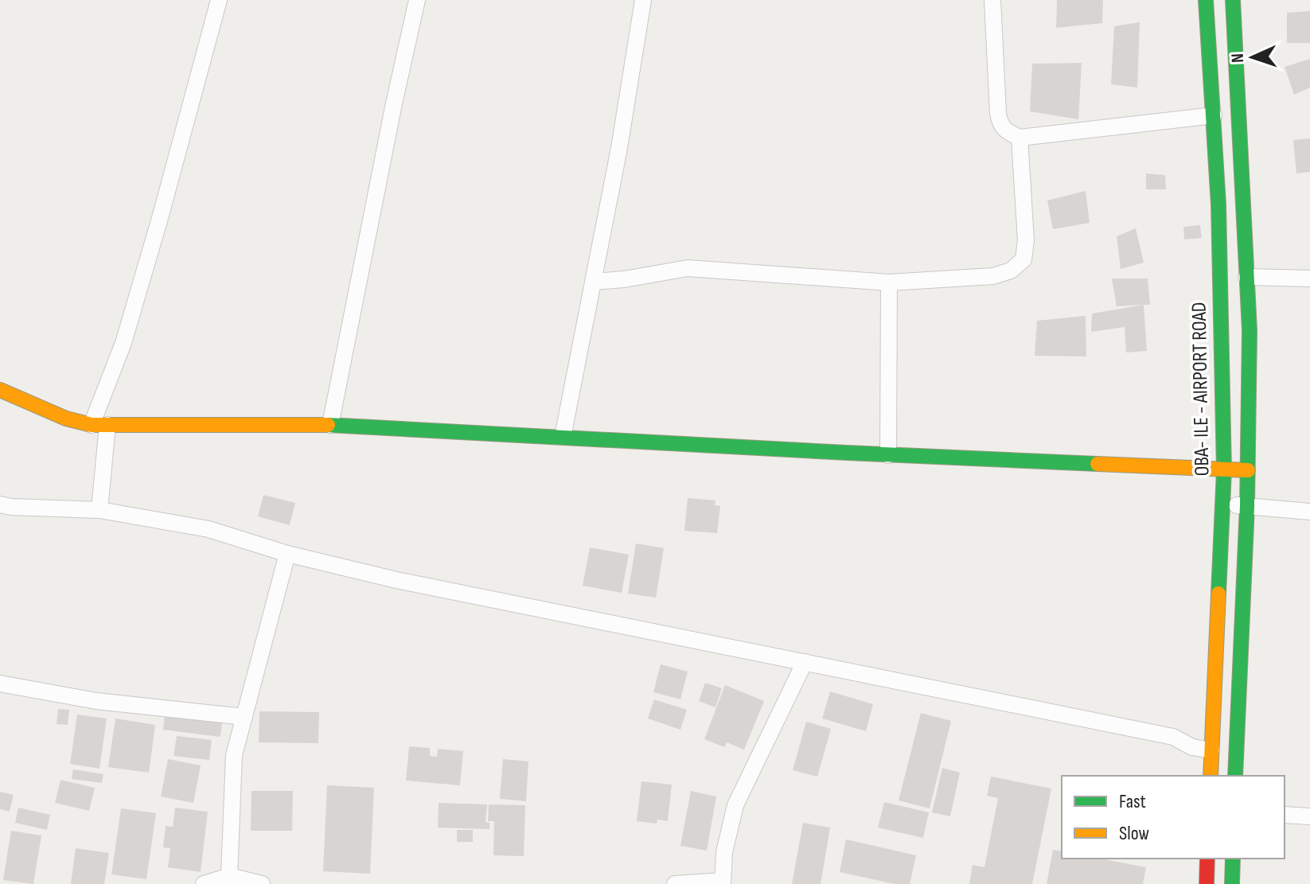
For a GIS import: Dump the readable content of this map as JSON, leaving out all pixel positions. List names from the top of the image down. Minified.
{"streets":{"main road":["OBA- ILE - AIRPORT ROAD"]},"legend":["Fast","Slow"],"north":"left"}
